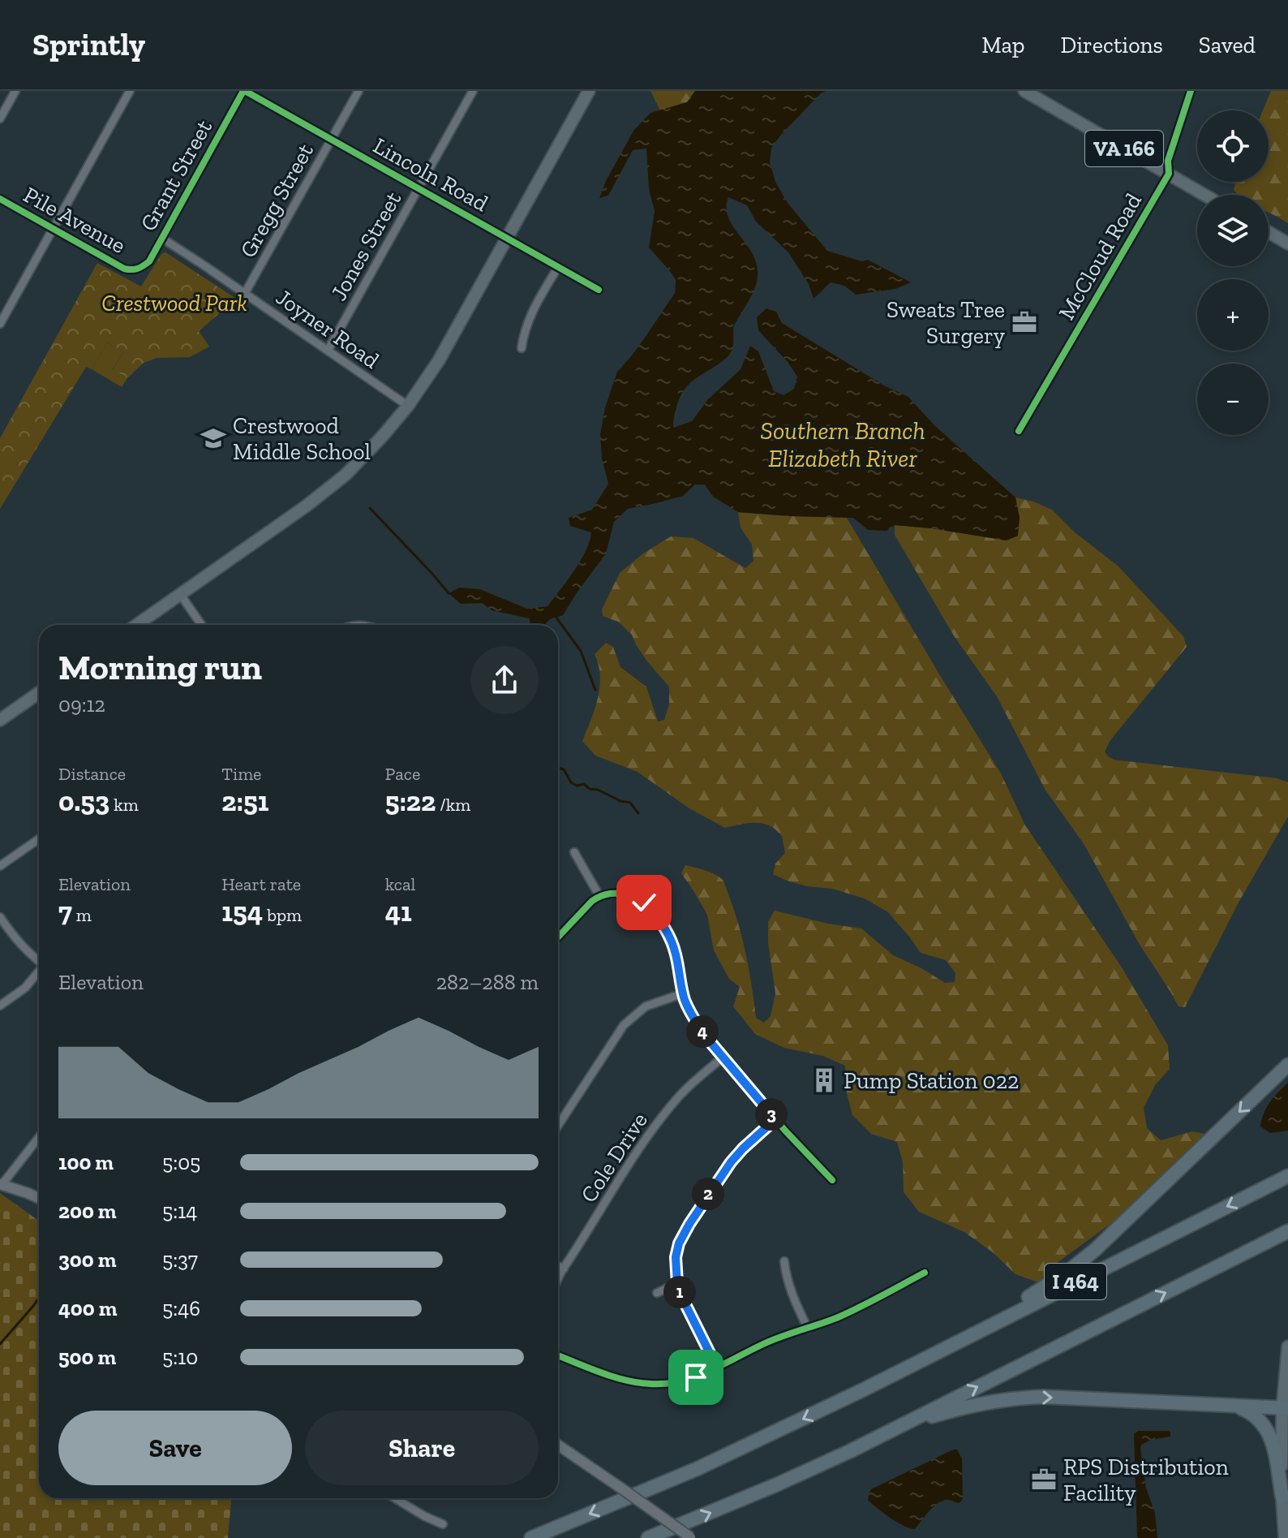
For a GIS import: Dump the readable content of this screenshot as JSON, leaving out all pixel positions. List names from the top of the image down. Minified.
{"streets":{"highway":["I 464"],"main road":["VA 166"],"street":["Lincoln Road","Grant Street","Gregg Street","Pile Avenue","Jones Street","McCloud Road","Joyner Road","Cole Drive"]},"crossings":[["VA 166","McCloud Road"],["Lincoln Road","Grant Street"],["Lincoln Road","Gregg Street"],["Lincoln Road","Jones Street"],["Grant Street","Pile Avenue"],["Grant Street","Joyner Road"],["Gregg Street","Joyner Road"],["Jones Street","Joyner Road"]],"water":["Southern Branch Elizabeth River"],"parks":["Crestwood Park"],"places":{"office":["Sweats Tree Surgery","RPS Distribution Facility"],"school or university":["Crestwood Middle School"],"building":["Pump Station 022"]},"page":{"header":"Sprintly","nav":["Map","Directions","Saved"],"map_buttons":["+","−"],"heading":["Morning run","09:12"],"stats":[["Distance","0.53 km"],["Time","2:51"],["Pace","5:22 /km"],["Elevation","7 m"],["Heart rate","154 bpm"],["kcal","41"]],"chart":["Elevation","282–288 m"],"pins":["4","3","2","1"],"list":[{"name":"100 m","note":"5:05"},{"name":"200 m","note":"5:14"},{"name":"300 m","note":"5:37"},{"name":"400 m","note":"5:46"},{"name":"500 m","note":"5:10"}],"buttons":["Save","Share"]}}
